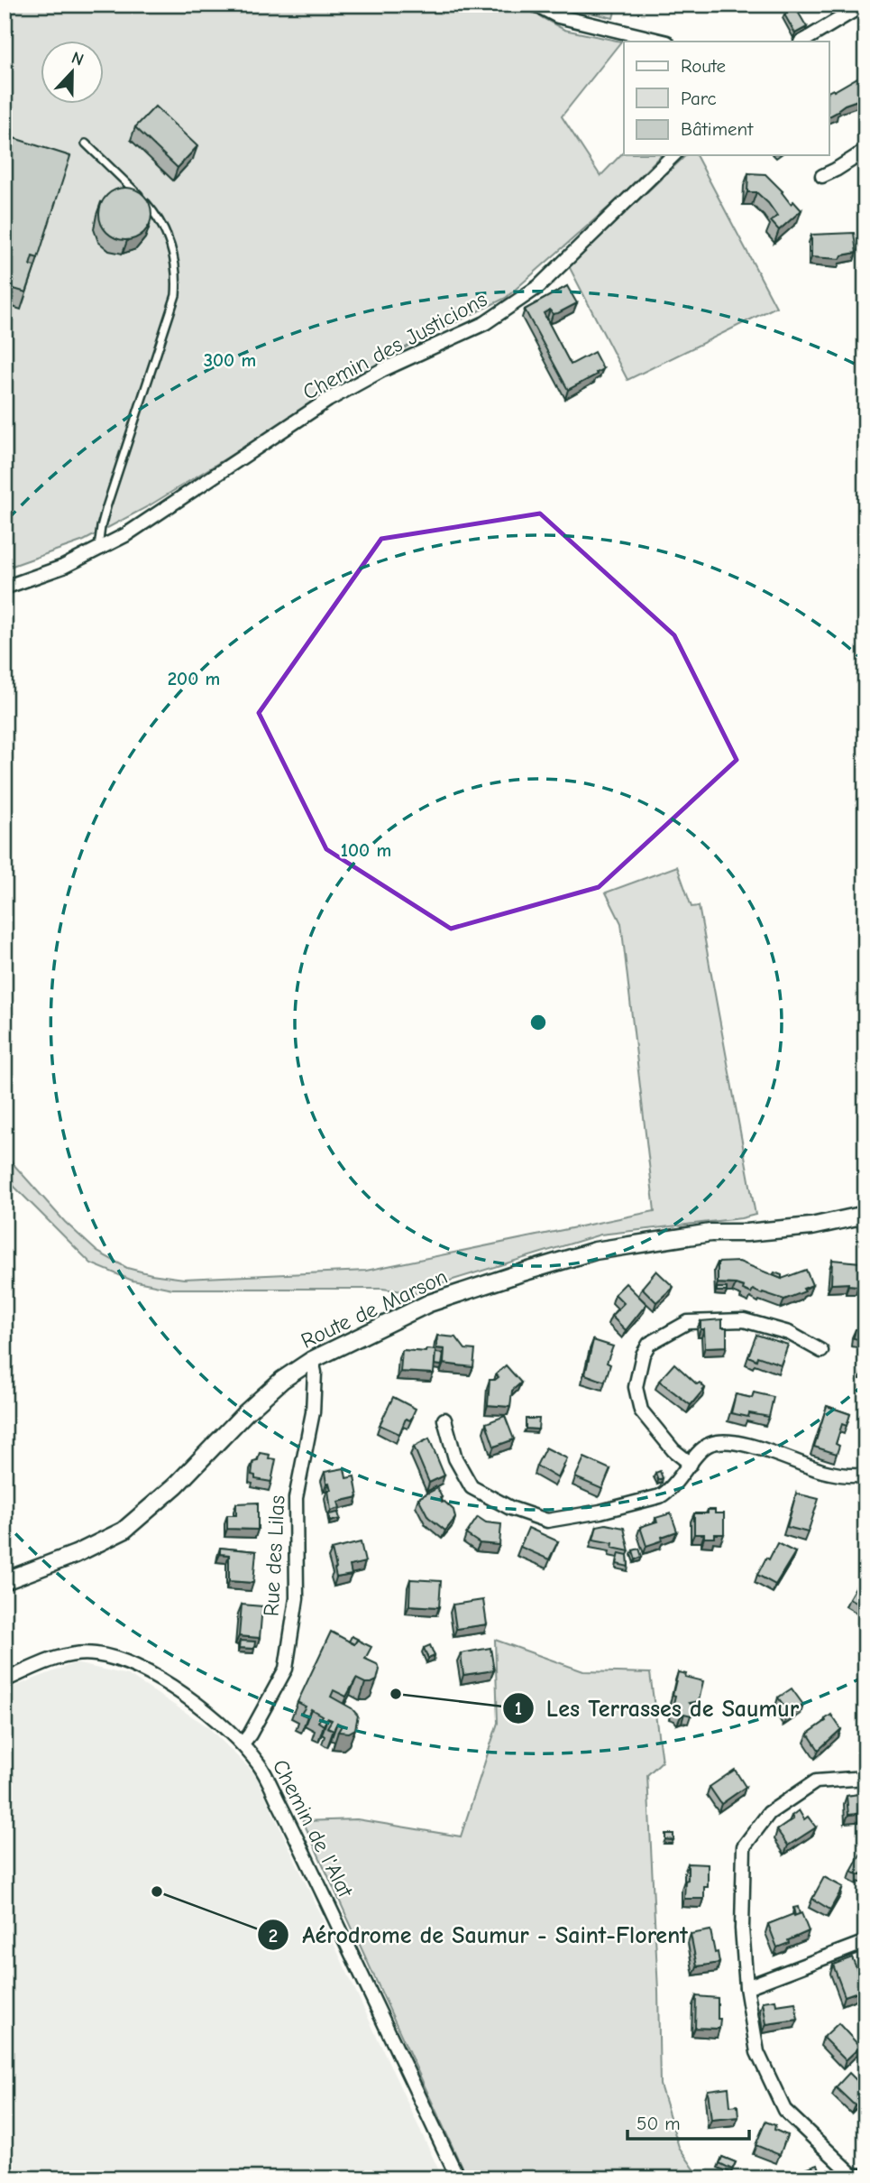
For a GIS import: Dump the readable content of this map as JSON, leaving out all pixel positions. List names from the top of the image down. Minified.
{"streets":{"street":["Chemin des Justicions","Route de Marson","Rue des Lilas","Chemin de l'Alat"]},"crossings":[["Route de Marson","Rue des Lilas"],["Rue des Lilas","Chemin de l'Alat"]],"places":["Les Terrasses de Saumur","Aérodrome de Saumur - Saint-Florent"],"legend":["Route","Parc","Bâtiment"],"scale_bar":"50 m","north":"top","rings":["300 m","200 m","100 m"]}
